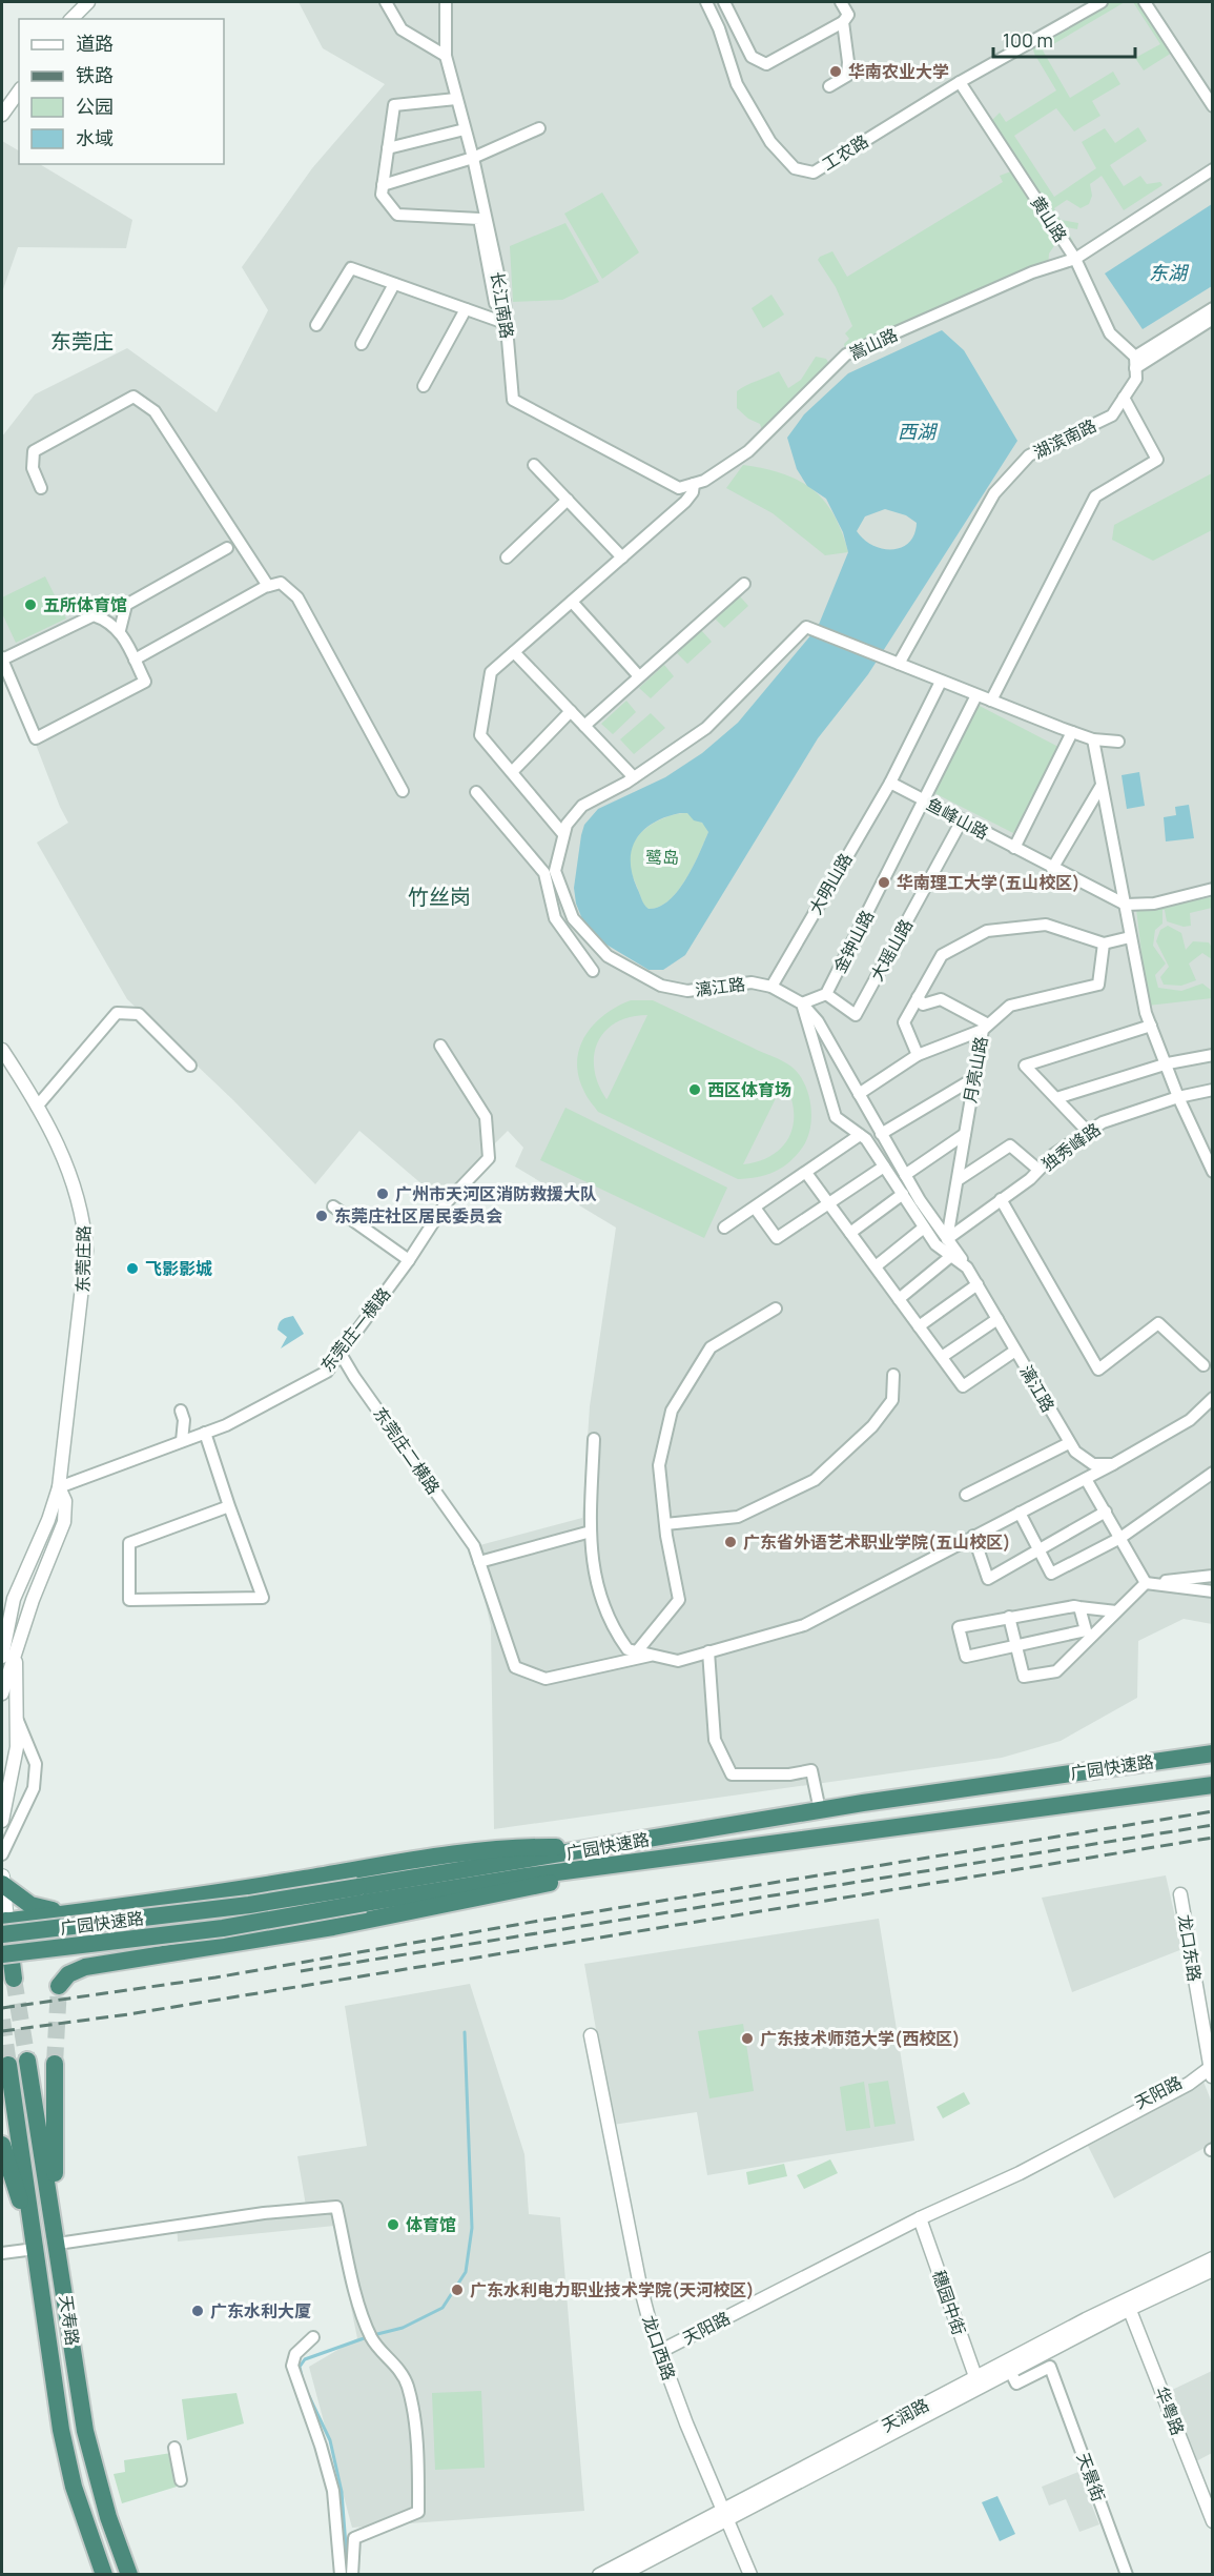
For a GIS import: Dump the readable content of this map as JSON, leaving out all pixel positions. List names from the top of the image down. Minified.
{"streets":{"highway":["广园快速路","天寿路"],"street":["工农路","黄山路","长江南路","嵩山路","湖滨南路","鱼峰山路","大明山路","金钟山路","大瑶山路","漓江路","月亮山路","独秀峰路","东莞庄路","东莞庄一横路","东莞庄二横路","龙口东路","天阳路","穗园中街","龙口西路","华粤路","天润路","天景街"]},"crossings":[["工农路","黄山路"],["黄山路","嵩山路"],["黄山路","湖滨南路"],["长江南路","嵩山路"],["湖滨南路","漓江路"],["鱼峰山路","大明山路"],["鱼峰山路","金钟山路"],["鱼峰山路","大瑶山路"],["大明山路","漓江路"],["金钟山路","大瑶山路"],["月亮山路","独秀峰路"],["东莞庄路","东莞庄一横路"],["东莞庄一横路","东莞庄二横路"],["龙口东路","天阳路"],["天阳路","穗园中街"],["天阳路","龙口西路"],["穗园中街","天润路"],["龙口西路","天润路"],["华粤路","天润路"],["天润路","天景街"]],"districts":["东莞庄","竹丝岗"],"water":["东湖","西湖"],"parks":["鹭岛"],"places":["华南农业大学","五所体育馆","华南理工大学(五山校区)","西区体育场","广州市天河区消防救援大队","东莞庄社区居民委员会","飞影影城","广东省外语艺术职业学院(五山校区)","广东技术师范大学(西校区)","体育馆","广东水利电力职业技术学院(天河校区)","广东水利大厦"],"legend":["道路","铁路","公园","水域"],"scale_bar":"100 m"}
